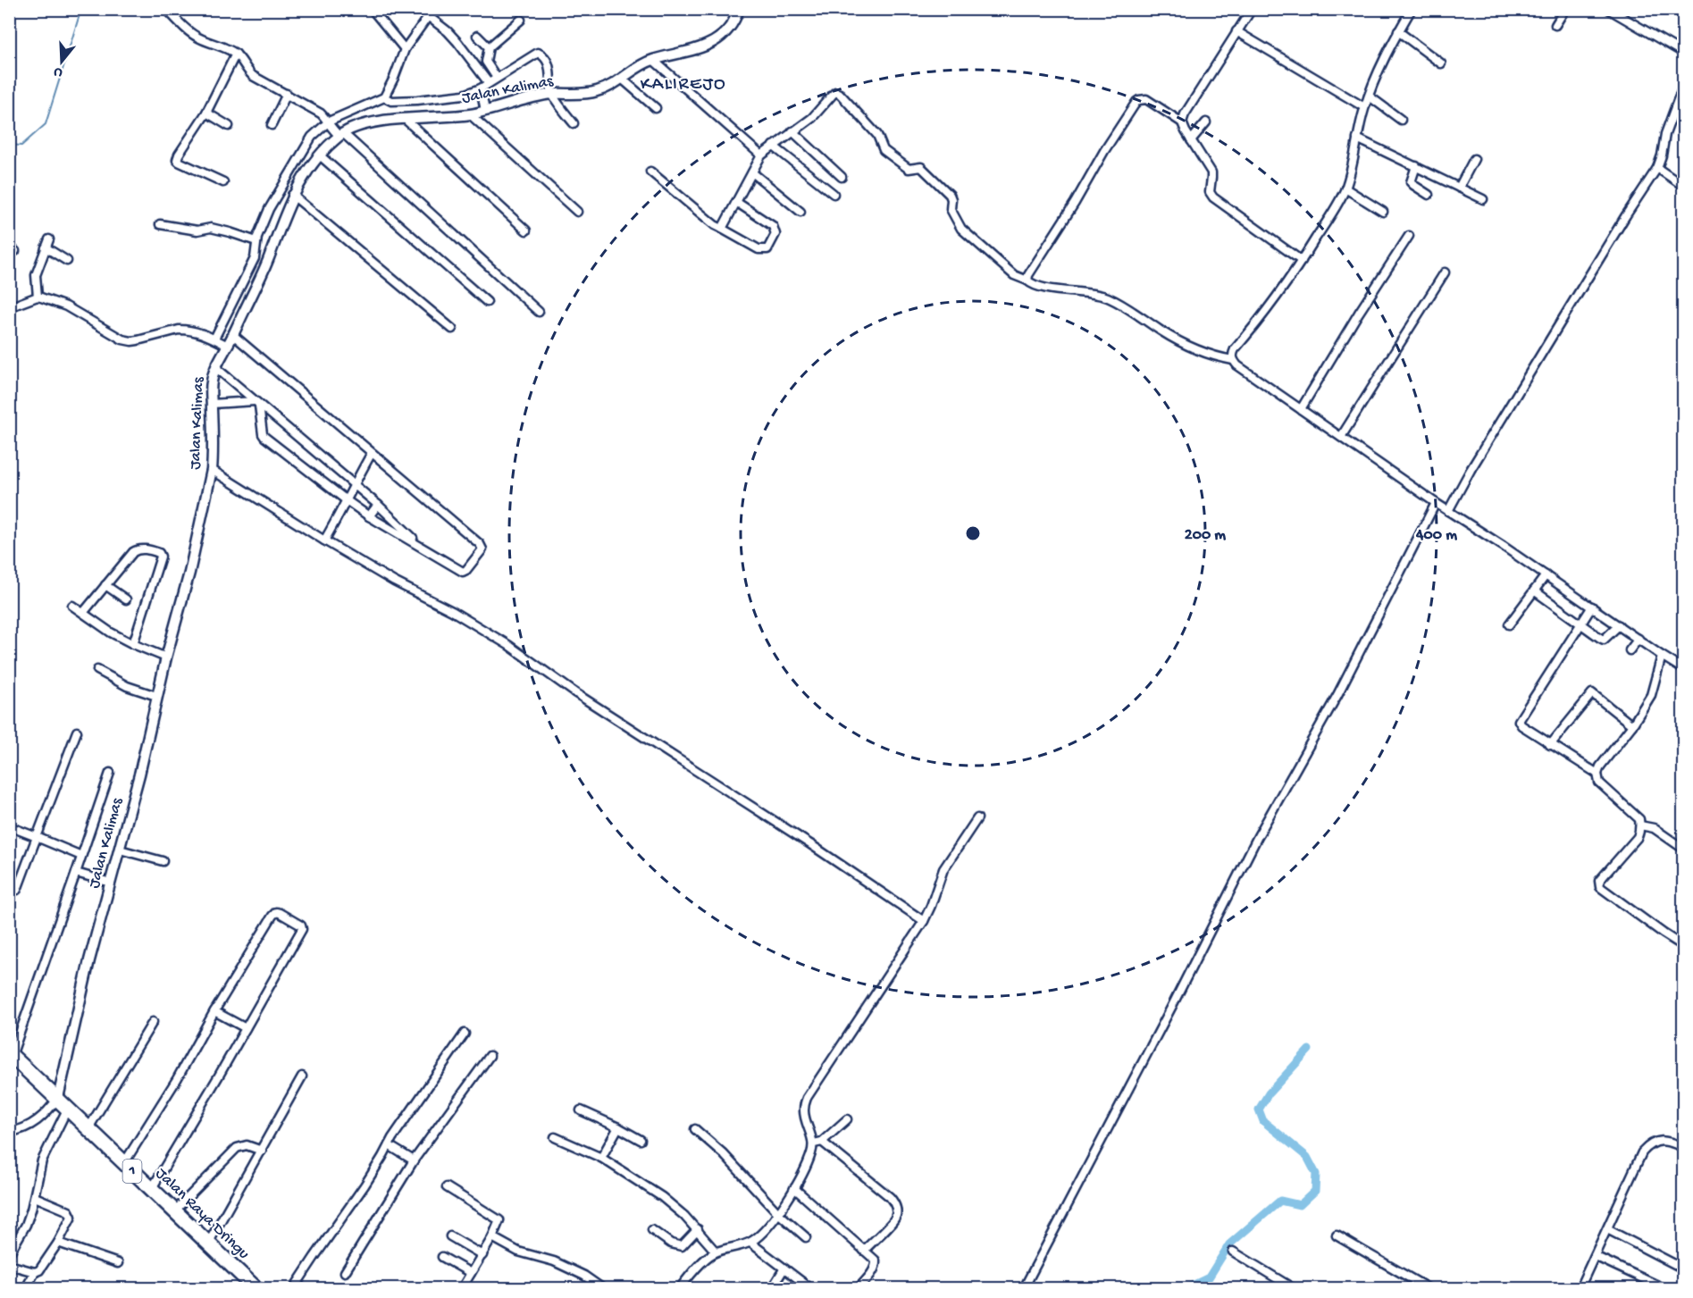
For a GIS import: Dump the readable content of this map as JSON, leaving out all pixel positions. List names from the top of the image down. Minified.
{"streets":{"highway":["1","Jalan Raya Dringu"],"street":["Jalan Kalimas"]},"crossings":[["Jalan Kalimas","Jalan Raya Dringu"]],"districts":["KALIREJO"],"north":"bottom","rings":["200 m","400 m"]}
